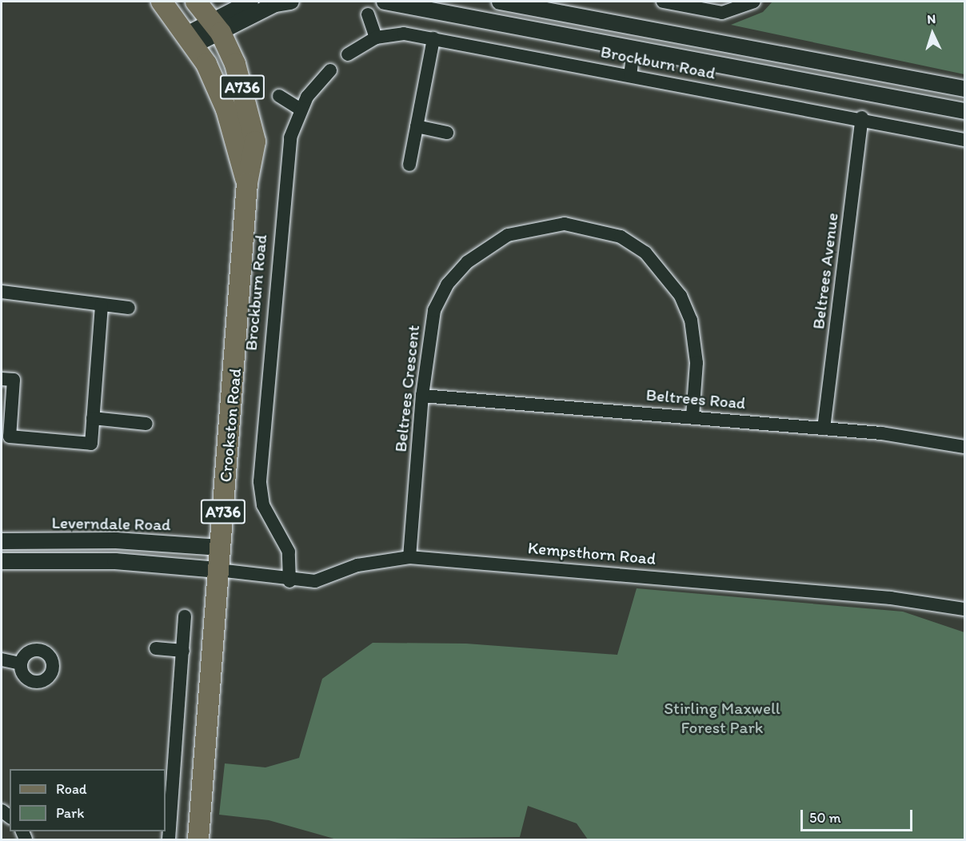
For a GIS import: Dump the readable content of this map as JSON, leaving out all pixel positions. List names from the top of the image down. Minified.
{"streets":{"main road":["A736","Crookston Road"],"street":["Brockburn Road","Beltrees Avenue","Beltrees Crescent","Beltrees Road","Leverndale Road","Kempsthorn Road"]},"crossings":[["Brockburn Road","Beltrees Avenue"],["Brockburn Road","Kempsthorn Road"],["Beltrees Avenue","Beltrees Road"],["Beltrees Crescent","Beltrees Road"],["Beltrees Crescent","Kempsthorn Road"],["Crookston Road","Leverndale Road"],["Crookston Road","Kempsthorn Road"]],"parks":["Stirling Maxwell Forest Park"],"legend":["Road","Park"],"scale_bar":"50 m","north":"top"}
